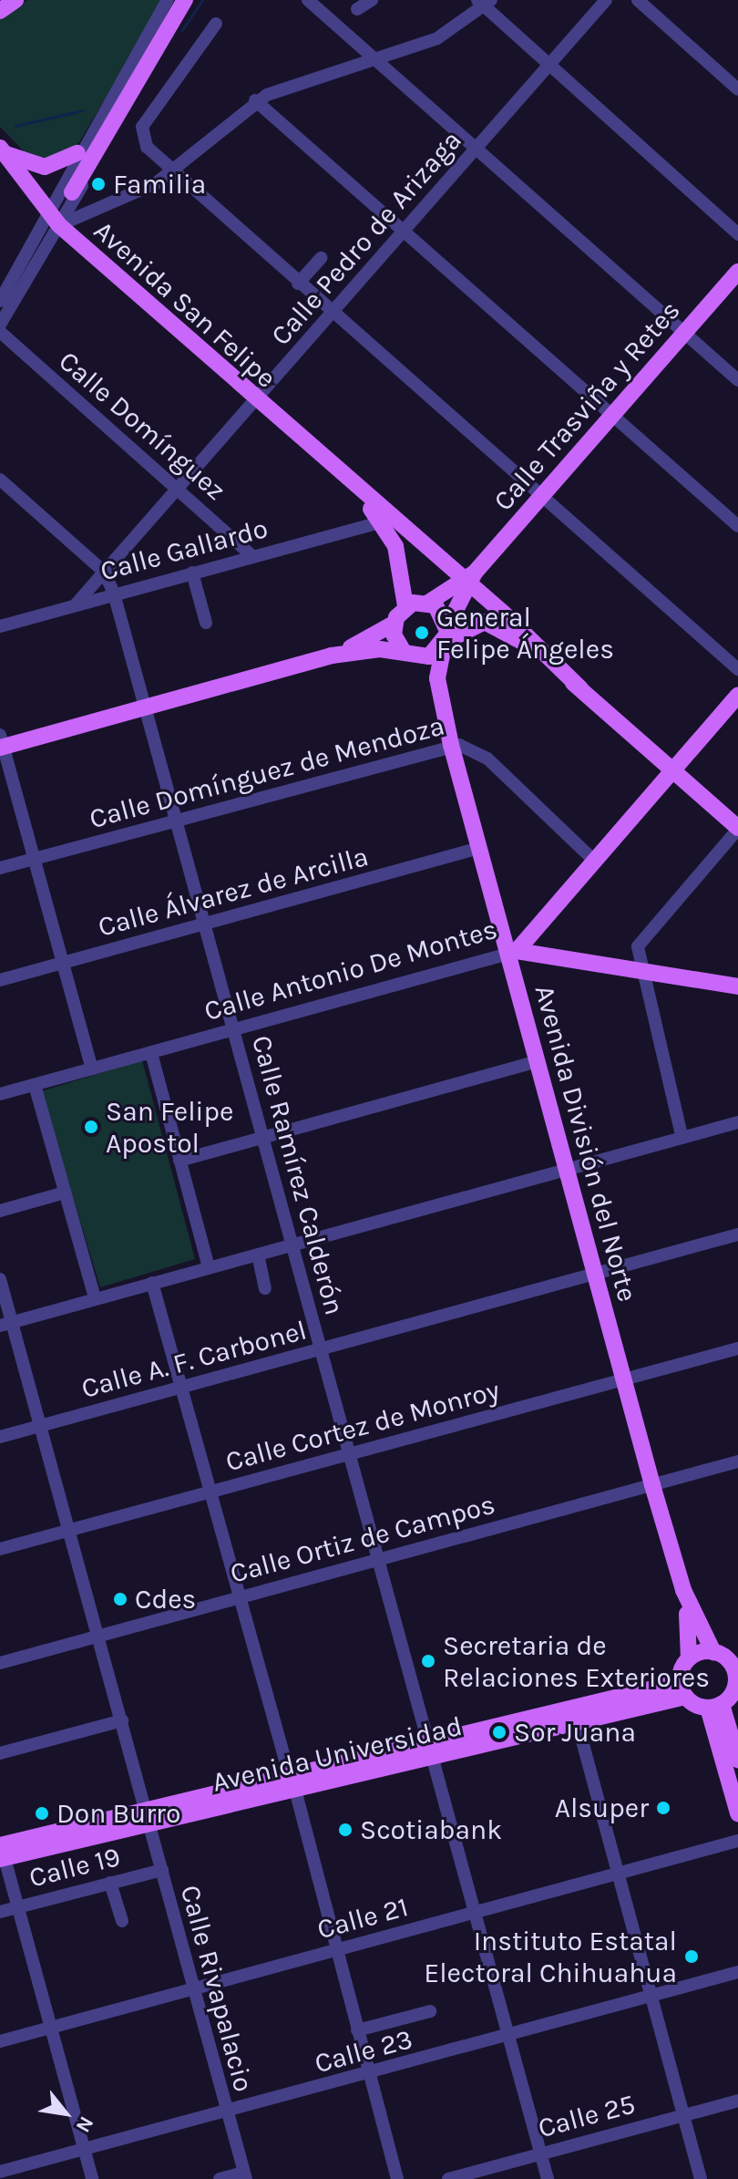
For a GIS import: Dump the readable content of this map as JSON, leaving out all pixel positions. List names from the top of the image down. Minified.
{"streets":{"main road":["Avenida San Felipe","Calle Trasviña y Retes","Calle Antonio De Montes","Avenida División del Norte","Avenida Universidad"],"street":["Calle Pedro de Arizaga","Calle Domínguez","Calle Gallardo","Calle Domínguez de Mendoza","Calle Álvarez de Arcilla","Calle Ramírez Calderón","Calle A. F. Carbonel","Calle Cortez de Monroy","Calle Ortiz de Campos","Calle 19","Calle 21","Calle Rivapalacio","Calle 23","Calle 25"]},"crossings":[["Calle Pedro de Arizaga","Avenida San Felipe"],["Calle Pedro de Arizaga","Calle Domínguez"],["Calle Pedro de Arizaga","Calle Gallardo"],["Calle Pedro de Arizaga","Calle Ramírez Calderón"],["Avenida San Felipe","Calle Trasviña y Retes"],["Avenida San Felipe","Calle Gallardo"],["Avenida San Felipe","Calle Antonio De Montes"],["Avenida San Felipe","Avenida División del Norte"],["Calle Trasviña y Retes","Avenida División del Norte"],["Calle Domínguez","Calle Gallardo"],["Calle Gallardo","Calle Ramírez Calderón"],["Calle Domínguez de Mendoza","Calle Antonio De Montes"],["Calle Domínguez de Mendoza","Avenida División del Norte"],["Calle Domínguez de Mendoza","Calle Ramírez Calderón"],["Calle Álvarez de Arcilla","Avenida División del Norte"],["Calle Álvarez de Arcilla","Calle Ramírez Calderón"],["Calle Antonio De Montes","Avenida División del Norte"],["Calle Antonio De Montes","Calle Ramírez Calderón"],["Avenida División del Norte","Calle A. F. Carbonel"],["Avenida División del Norte","Calle Cortez de Monroy"],["Avenida División del Norte","Calle Ortiz de Campos"],["Avenida División del Norte","Avenida Universidad"],["Calle Ramírez Calderón","Calle A. F. Carbonel"],["Calle Ramírez Calderón","Calle Cortez de Monroy"],["Calle Ramírez Calderón","Calle Ortiz de Campos"],["Calle Ramírez Calderón","Avenida Universidad"],["Calle Ramírez Calderón","Calle 21"],["Calle Ramírez Calderón","Calle 23"],["Calle Ramírez Calderón","Calle 25"],["Calle A. F. Carbonel","Calle Rivapalacio"],["Calle Cortez de Monroy","Calle Rivapalacio"],["Calle Ortiz de Campos","Calle Rivapalacio"],["Avenida Universidad","Calle Rivapalacio"],["Calle 19","Calle Rivapalacio"],["Calle 21","Calle Rivapalacio"],["Calle Rivapalacio","Calle 23"]],"places":["Familia","General Felipe Ángeles","San Felipe Apostol","Cdes","Secretaria de Relaciones Exteriores","Sor Juana","Alsuper","Don Burro","Scotiabank","Instituto Estatal Electoral Chihuahua"],"north":"bottom right"}
